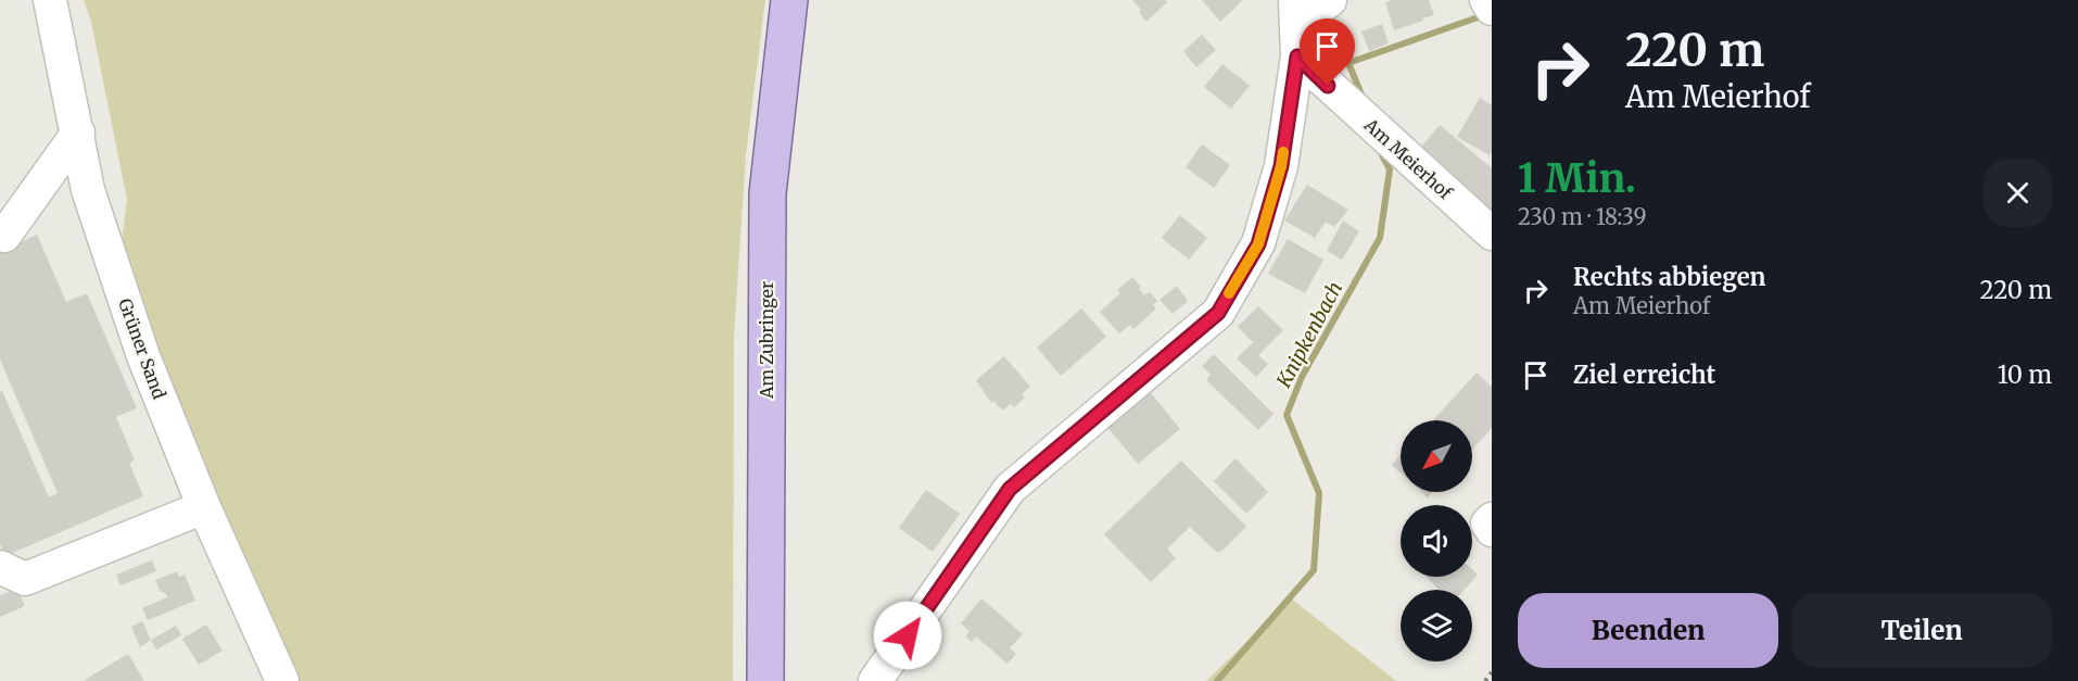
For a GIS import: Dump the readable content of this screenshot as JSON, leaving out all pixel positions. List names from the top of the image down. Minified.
{"streets":{"main road":["Am Zubringer"],"street":["Am Meierhof","Grüner Sand"]},"water":["Knipkenbach"],"north":"bottom left","page":{"turn":["220 m","Am Meierhof"],"heading":["1 Min.","230 m · 18:39"],"list":[{"name":"Rechts abbiegen","note":"Am Meierhof","value":"220 m"},{"name":"Ziel erreicht","value":"10 m"}],"buttons":["Beenden","Teilen"]}}
